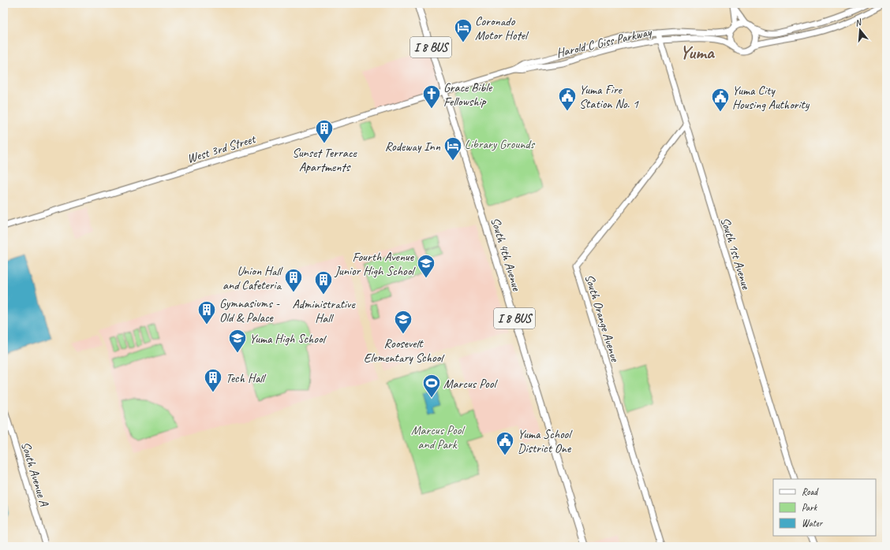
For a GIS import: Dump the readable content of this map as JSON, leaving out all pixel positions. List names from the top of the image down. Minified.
{"streets":{"main road":["I 8 BUS","South 4th Avenue"],"street":["Harold C Giss Parkway","West 3rd Street","South 1st Avenue","South Orange Avenue","South Avenue A"]},"crossings":[["Harold C Giss Parkway","West 3rd Street"],["Harold C Giss Parkway","South 1st Avenue"],["Harold C Giss Parkway","South 4th Avenue"],["West 3rd Street","South 4th Avenue"],["South 1st Avenue","South Orange Avenue"]],"districts":["Yuma"],"parks":["Library Grounds","Marcus Pool and Park"],"places":{"hotel":["Coronado Motor Hotel","Rodeway Inn"],"church":["Grace Bible Fellowship"],"public building":["Yuma Fire Station No. 1","Yuma City Housing Authority","Yuma School District One"],"building":["Sunset Terrace Apartments","Union Hall and Cafeteria","Administrative Hall","Gymnasiums - Old & Palace","Tech Hall"],"school or university":["Fourth Avenue Junior High School","Roosevelt Elementary School","Yuma High School"],"sports":["Marcus Pool"]},"legend":["Road","Park","Water"],"north":"top"}
